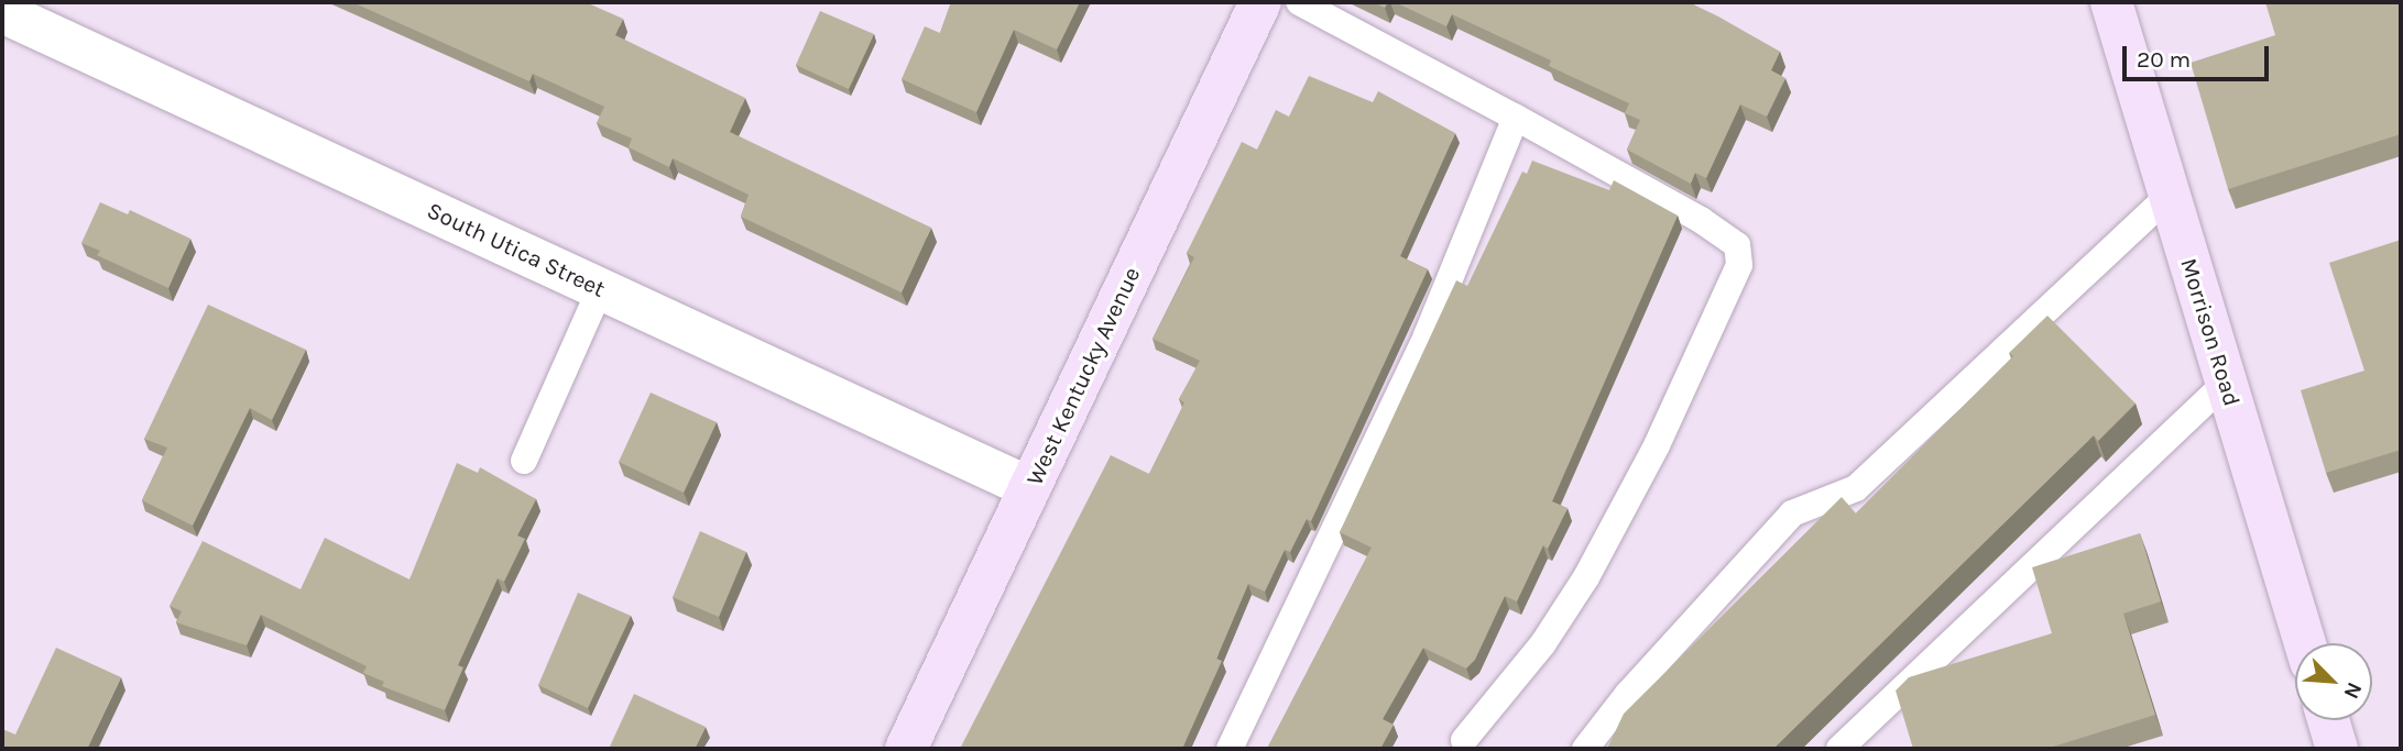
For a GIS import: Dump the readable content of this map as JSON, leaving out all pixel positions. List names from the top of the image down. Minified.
{"streets":{"street":["South Utica Street","Morrison Road","West Kentucky Avenue"]},"crossings":[["South Utica Street","West Kentucky Avenue"]],"scale_bar":"20 m","north":"bottom right"}
